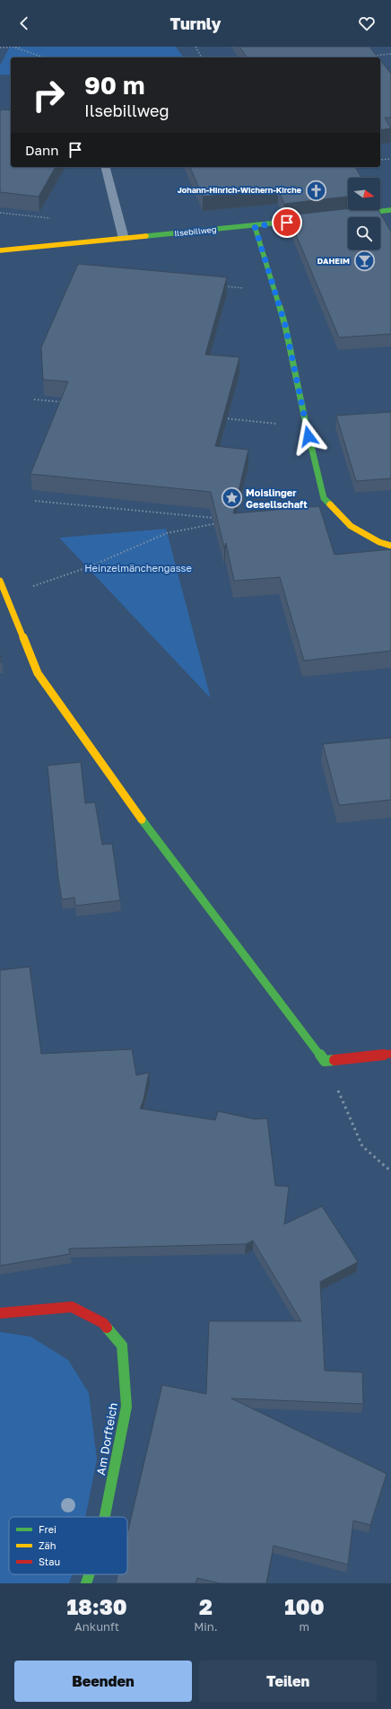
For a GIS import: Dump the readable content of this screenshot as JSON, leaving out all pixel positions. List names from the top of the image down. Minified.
{"streets":{"street":["Ilsebillweg","Am Dorfteich"]},"parks":["Heinzelmänchengasse"],"places":{"church":["Johann-Hinrich-Wichern-Kirche"],"bar":["DAHEIM"],"place":["Moislinger Gesellschaft"]},"legend":["Frei","Zäh","Stau"],"north":"right","page":{"header":"Turnly","turn":["90 m","Ilsebillweg"],"then":"Dann","eta":["18:30","Ankunft","2","Min.","100","m"],"buttons":["Beenden","Teilen"]}}
